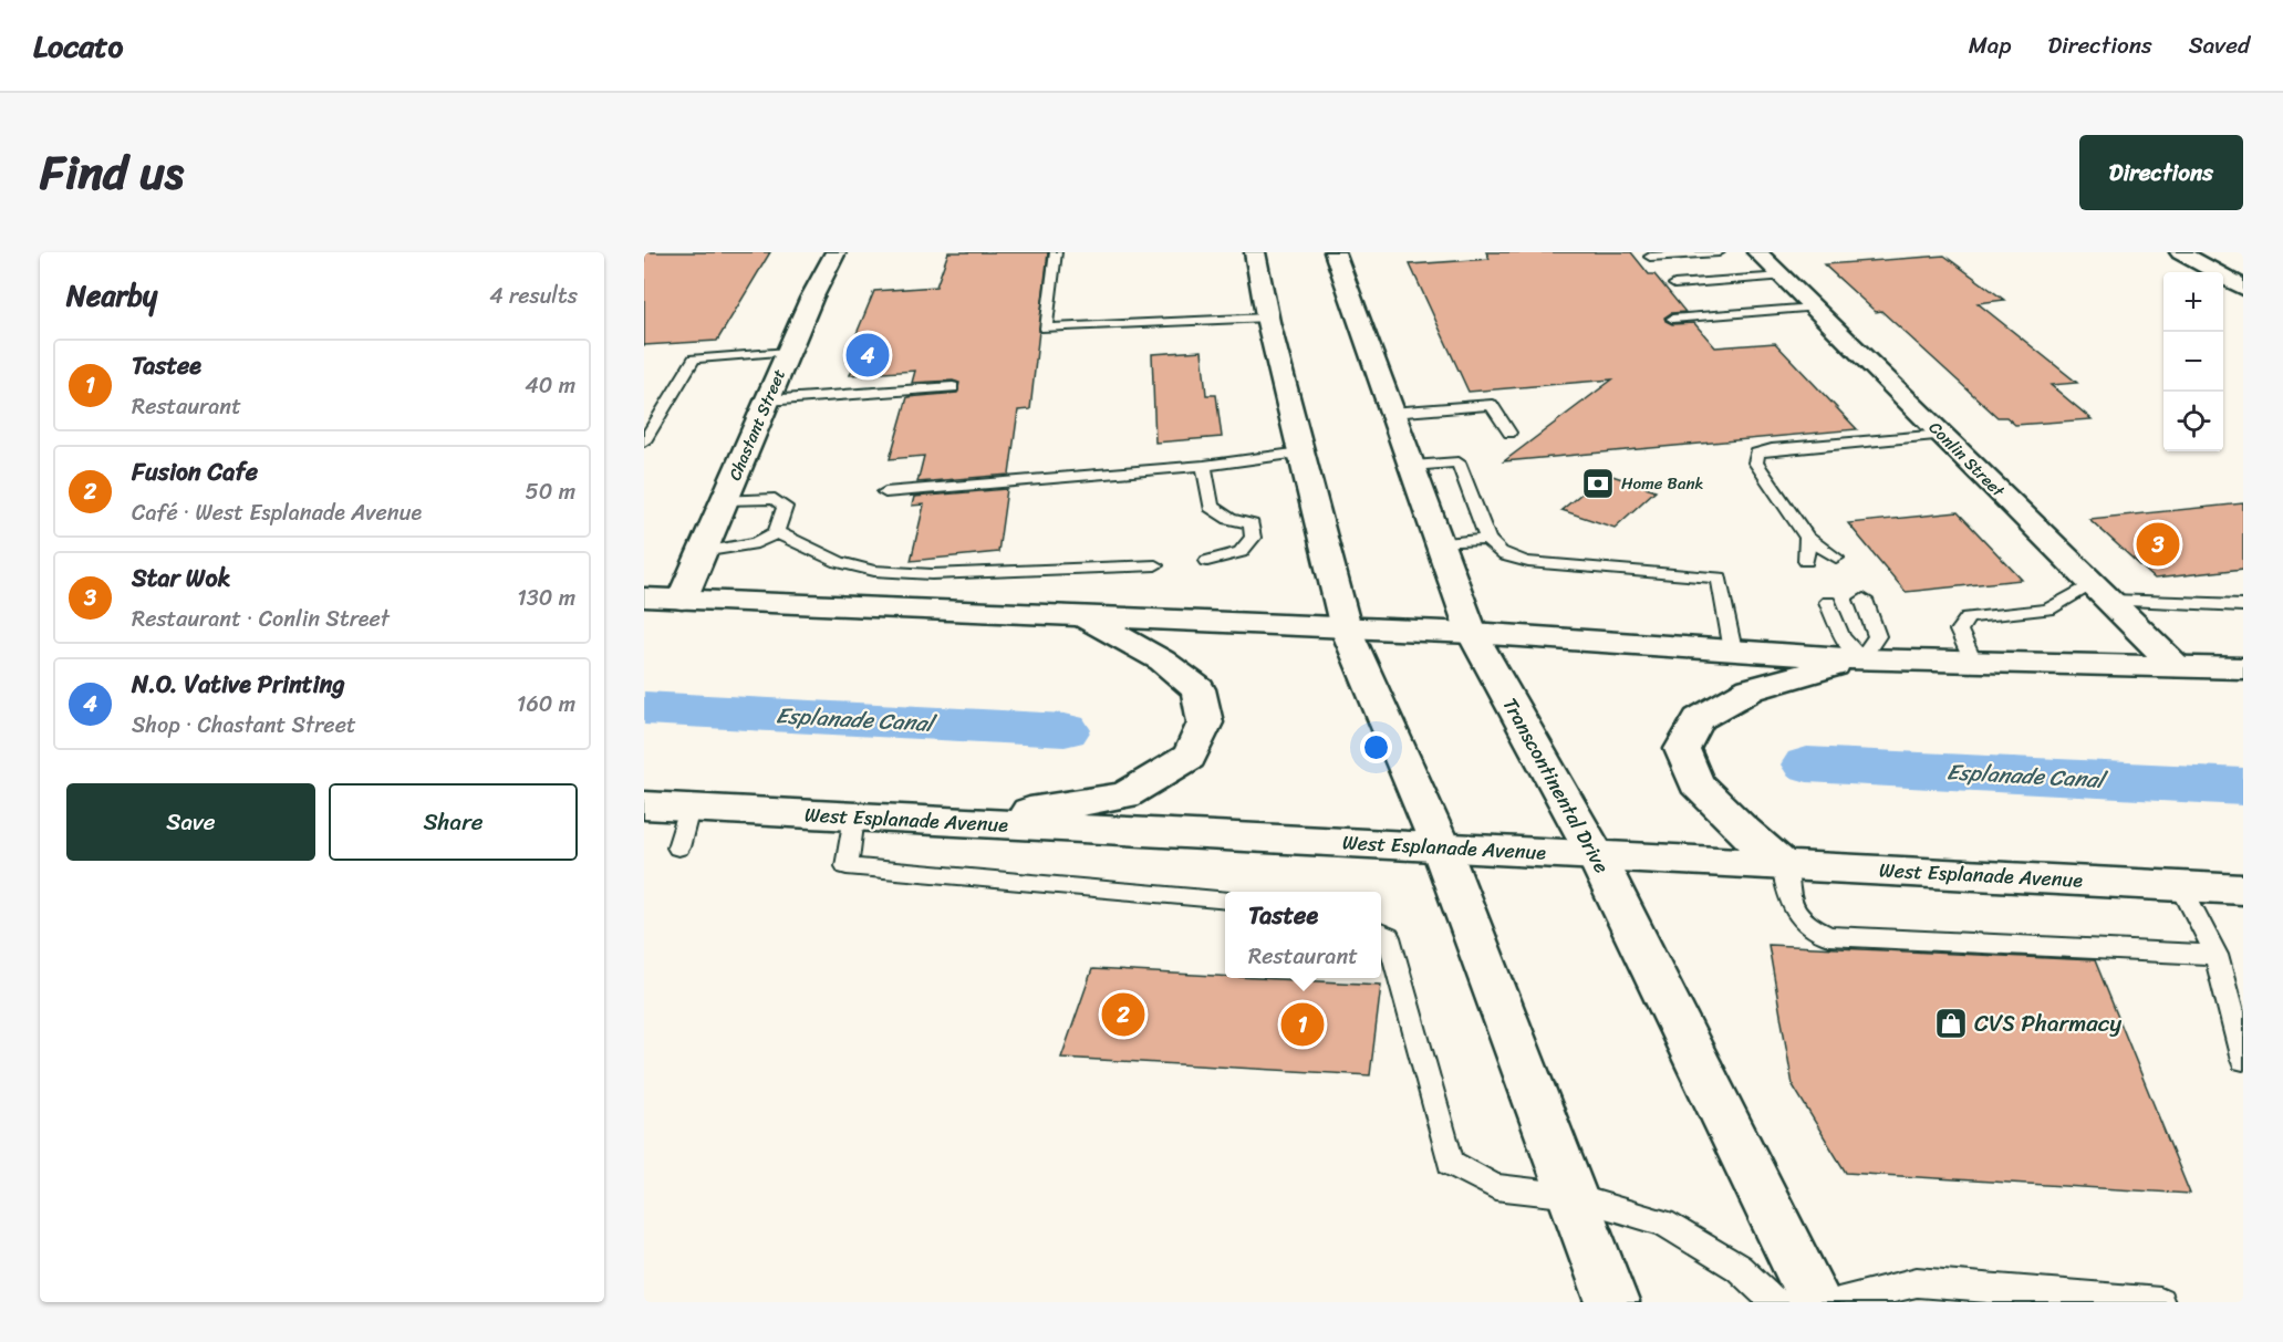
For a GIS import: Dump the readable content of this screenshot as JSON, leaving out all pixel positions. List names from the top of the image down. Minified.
{"streets":{"street":["Chastant Street","Conlin Street","Transcontinental Drive","West Esplanade Avenue"]},"crossings":[["Transcontinental Drive","West Esplanade Avenue"]],"water":["Esplanade Canal"],"places":{"bank":["Home Bank"],"shop":["CVS Pharmacy"]},"page":{"header":"Locato","nav":["Map","Directions","Saved"],"title":"Find us","buttons":["Directions",["Save","Share"]],"heading":["Nearby","4 results"],"map_buttons":["+","−"],"pins":["4","3","2","1"],"list":[{"mark":"1","name":"Tastee","note":"Restaurant","value":"40 m"},{"mark":"2","name":"Fusion Cafe","note":"Café · West Esplanade Avenue","value":"50 m"},{"mark":"3","name":"Star Wok","note":"Restaurant · Conlin Street","value":"130 m"},{"mark":"4","name":"N.O. Vative Printing","note":"Shop · Chastant Street","value":"160 m"}],"popup":["Tastee","Restaurant"]}}
